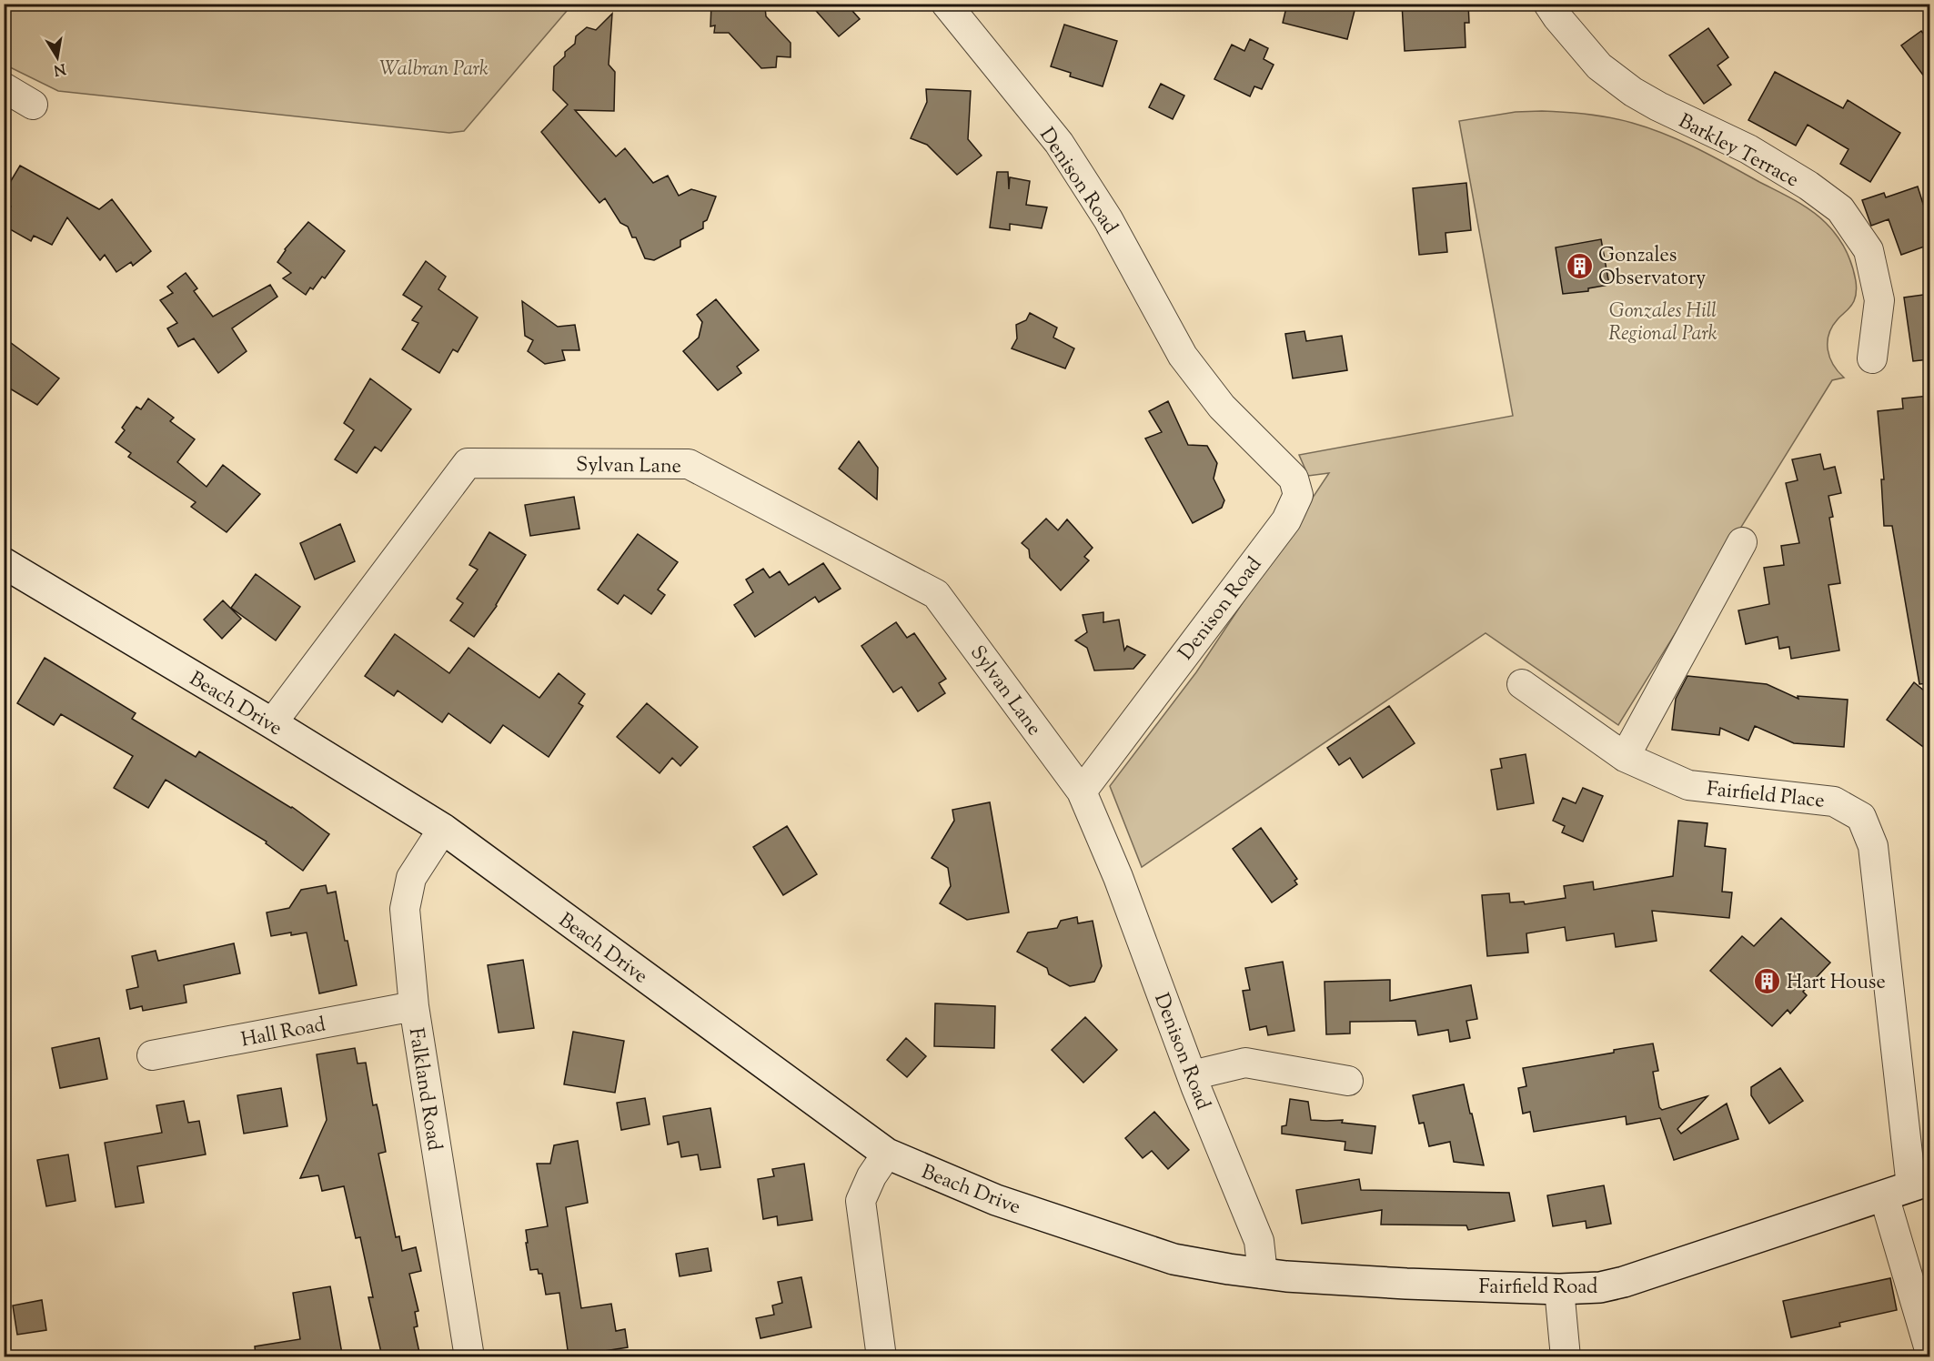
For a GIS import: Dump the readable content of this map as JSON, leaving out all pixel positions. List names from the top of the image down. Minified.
{"streets":{"street":["Barkley Terrace","Denison Road","Sylvan Lane","Beach Drive","Fairfield Place","Hall Road","Falkland Road","Fairfield Road"]},"crossings":[["Denison Road","Sylvan Lane"],["Denison Road","Fairfield Road"],["Sylvan Lane","Beach Drive"],["Beach Drive","Falkland Road"],["Beach Drive","Fairfield Road"],["Fairfield Place","Fairfield Road"],["Hall Road","Falkland Road"]],"parks":["Walbran Park","Gonzales Hill Regional Park"],"places":{"building":["Gonzales Observatory","Hart House"]},"north":"bottom"}
